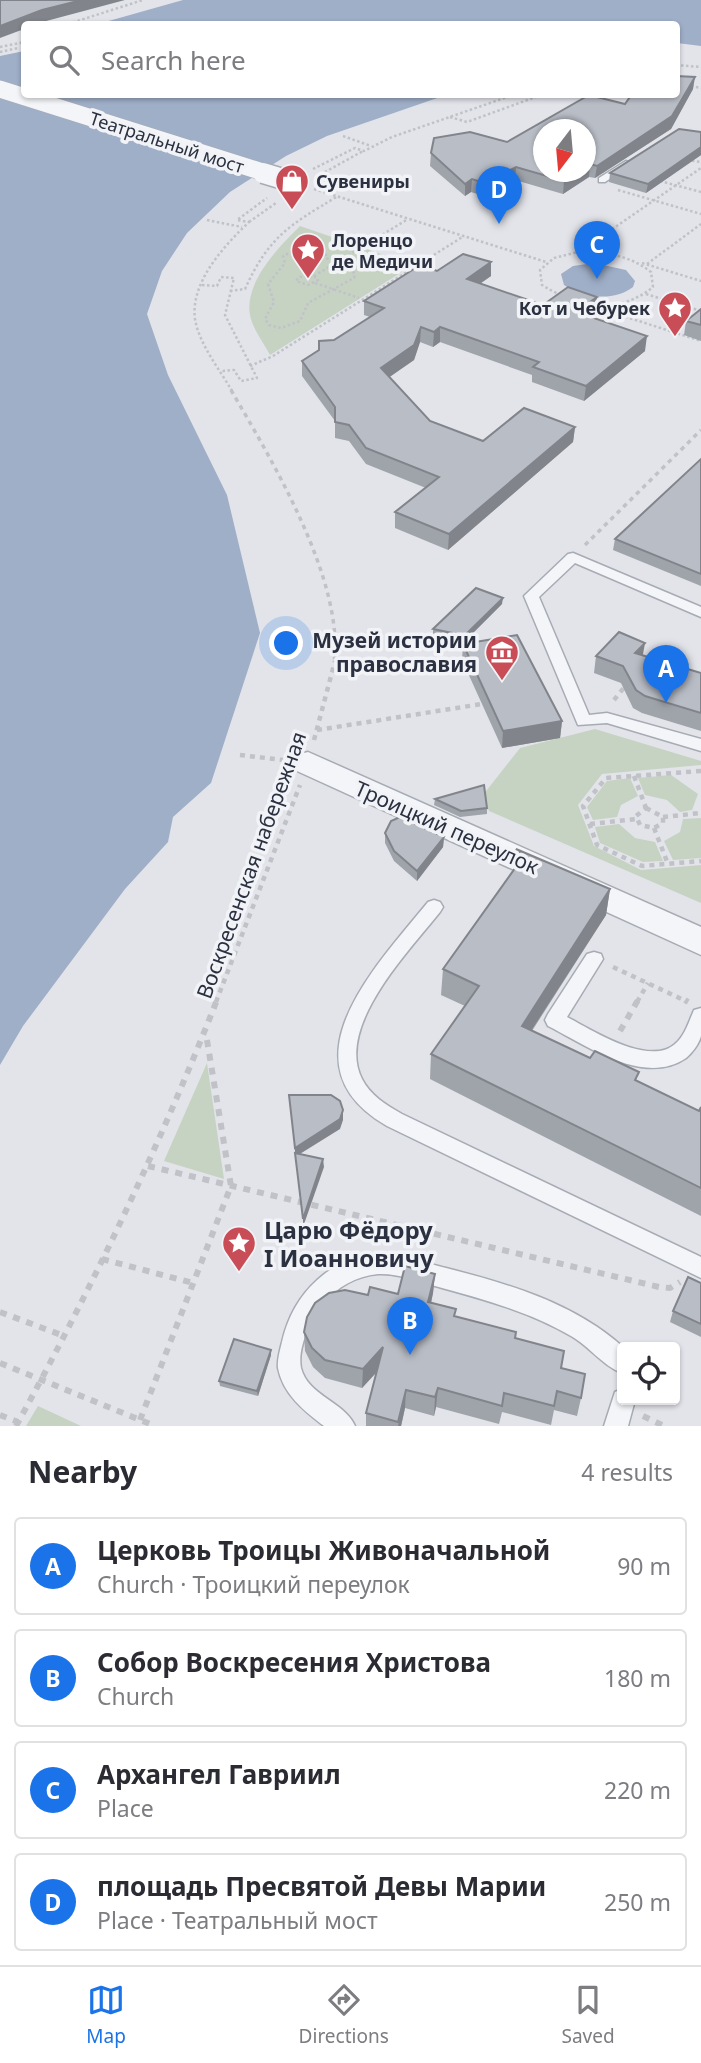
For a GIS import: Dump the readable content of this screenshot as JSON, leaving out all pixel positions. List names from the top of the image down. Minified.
{"streets":{"street":["Театральный мост","Троицкий переулок"],"path":["Воскресенская набережная"]},"crossings":[["Троицкий переулок","Воскресенская набережная"]],"places":{"shop":["Сувениры"],"place":["Лоренцо де Медичи","Кот и Чебурек","Царю Фёдору I Иоанновичу"],"museum":["Музей истории православия"]},"north":"bottom","page":{"search":"Search here","pins":["D","C","A","B"],"heading":["Nearby","4 results"],"list":[{"mark":"A","name":"Церковь Троицы Живоначальной","note":"Church · Троицкий переулок","value":"90 m"},{"mark":"B","name":"Собор Воскресения Христова","note":"Church","value":"180 m"},{"mark":"C","name":"Архангел Гавриил","note":"Place","value":"220 m"},{"mark":"D","name":"площадь Пресвятой Девы Марии","note":"Place · Театральный мост","value":"250 m"}],"nav":["Map","Directions","Saved"]}}
